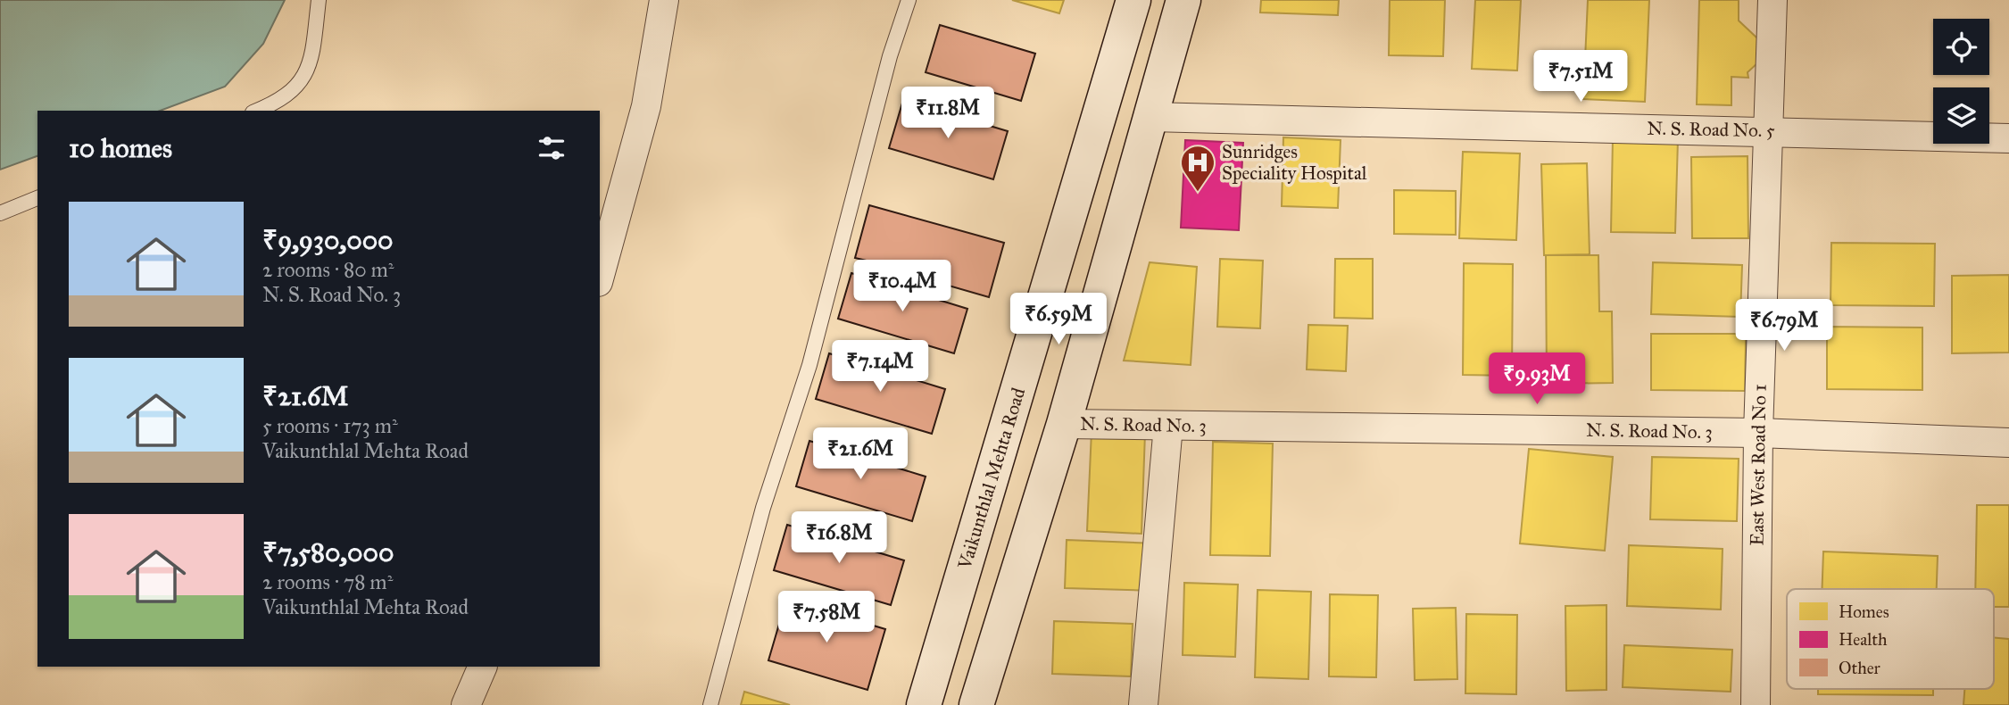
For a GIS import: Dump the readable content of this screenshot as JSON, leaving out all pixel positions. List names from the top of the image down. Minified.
{"streets":{"main road":["Vaikunthlal Mehta Road"],"street":["N. S. Road No. 5","N. S. Road No. 3","East West Road No 1"]},"crossings":[["N. S. Road No. 5","East West Road No 1"],["N. S. Road No. 3","East West Road No 1"]],"places":{"hospital":["Sunridges Speciality Hospital"]},"legend":["Homes","Health","Other"],"page":{"price":["₹7.51M","₹11.8M","₹10.4M","₹6.59M","₹6.79M","₹7.14M","₹9.93M","₹21.6M","₹16.8M","₹7.58M"],"heading":"10 homes","list":[{"name":"₹9,930,000","note":"2 rooms · 80 m² · N. S. Road No. 3"},{"name":"₹21.6M","note":"5 rooms · 173 m² · Vaikunthlal Mehta Road"},{"name":"₹7,580,000","note":"2 rooms · 78 m² · Vaikunthlal Mehta Road"}]}}
